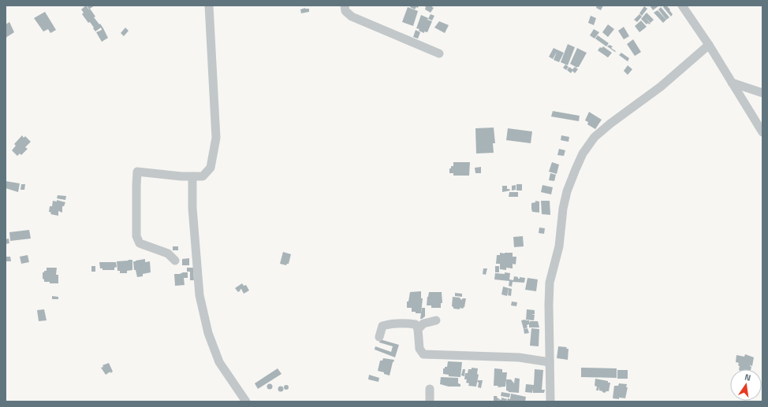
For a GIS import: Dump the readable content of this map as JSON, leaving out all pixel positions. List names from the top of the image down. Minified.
{"north":"top"}
